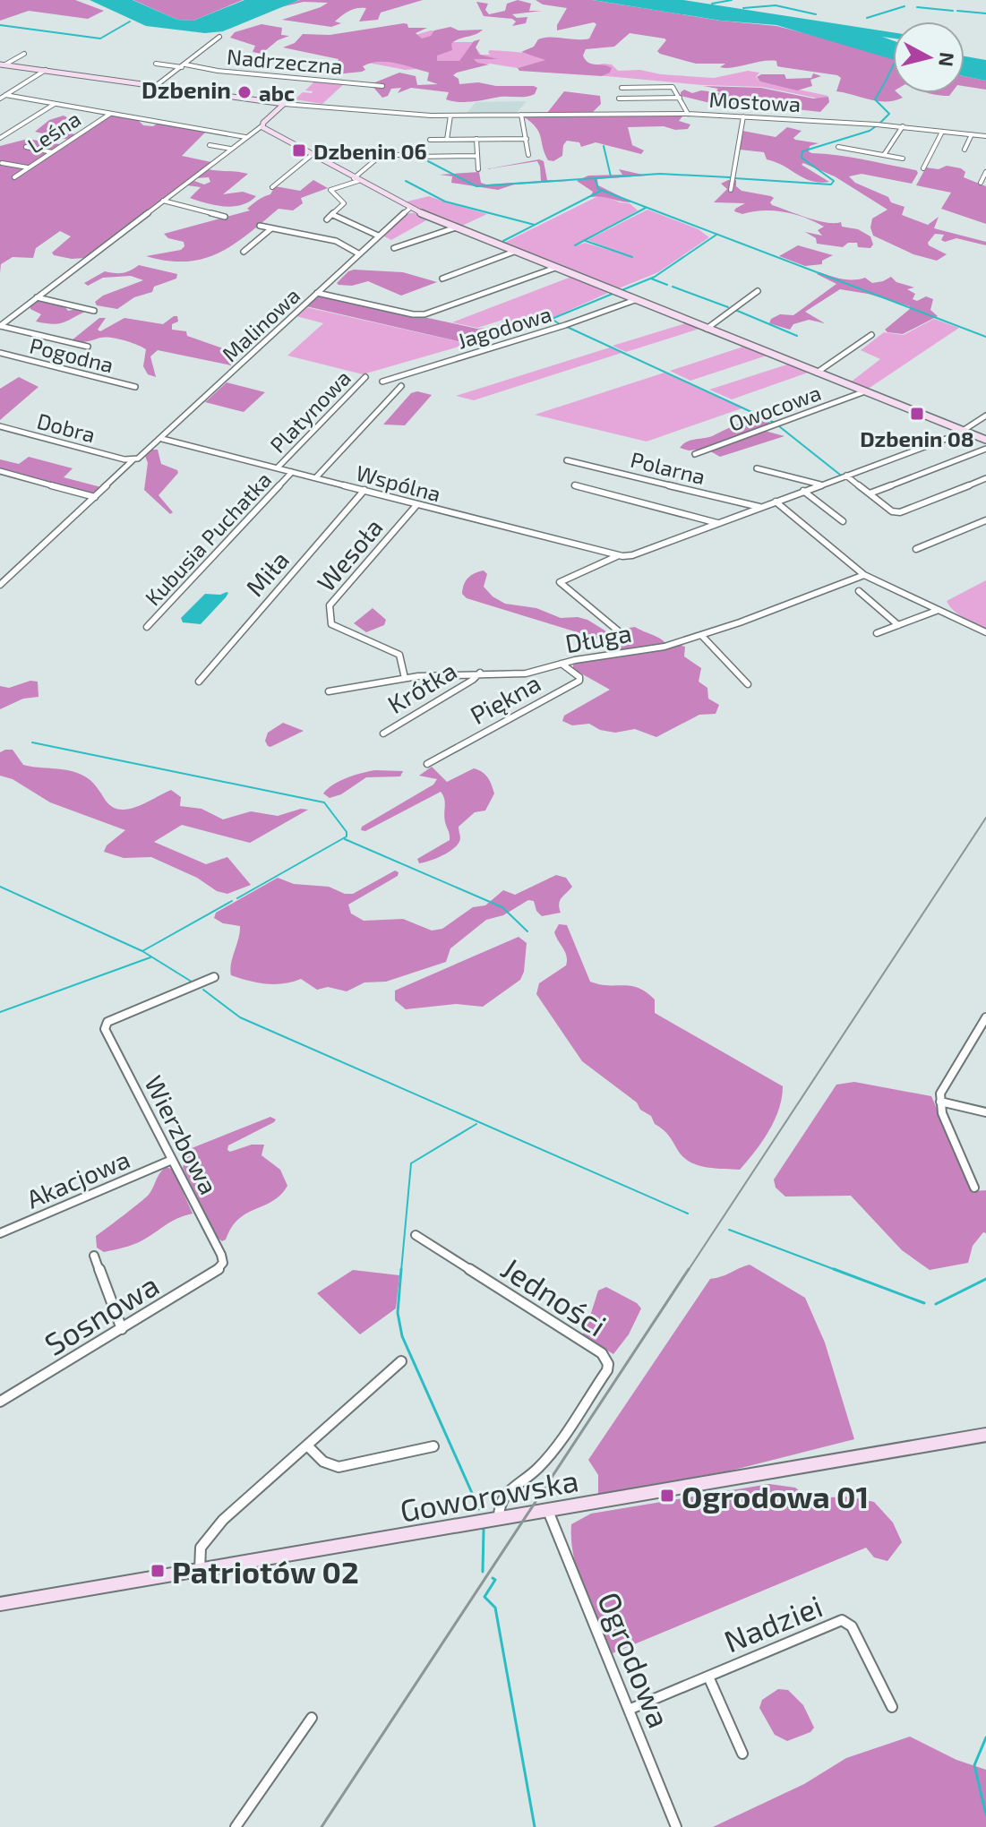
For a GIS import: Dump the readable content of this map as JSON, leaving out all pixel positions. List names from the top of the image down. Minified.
{"streets":{"street":["Nadrzeczna","Mostowa","Leśna","Malinowa","Jagodowa","Pogodna","Owocowa","Platynowa","Dobra","Polarna","Wspólna","Kubusia Puchatka","Wesoła","Miła","Długa","Krótka","Piękna","Wierzbowa","Akacjowa","Jedności","Sosnowa","Goworowska","Nadziei","Ogrodowa"]},"crossings":[["Malinowa","Dobra"],["Malinowa","Wspólna"],["Platynowa","Wspólna"],["Wspólna","Kubusia Puchatka"],["Wspólna","Wesoła"],["Wspólna","Miła"],["Wesoła","Długa"],["Długa","Krótka"],["Długa","Piękna"],["Wierzbowa","Akacjowa"],["Wierzbowa","Sosnowa"],["Jedności","Goworowska"],["Goworowska","Ogrodowa"],["Nadziei","Ogrodowa"]],"districts":["Dzbenin"],"places":{"other":["abc"],"transit":["Dzbenin 06","Dzbenin 08","Ogrodowa 01","Patriotów 02"]},"north":"right"}
